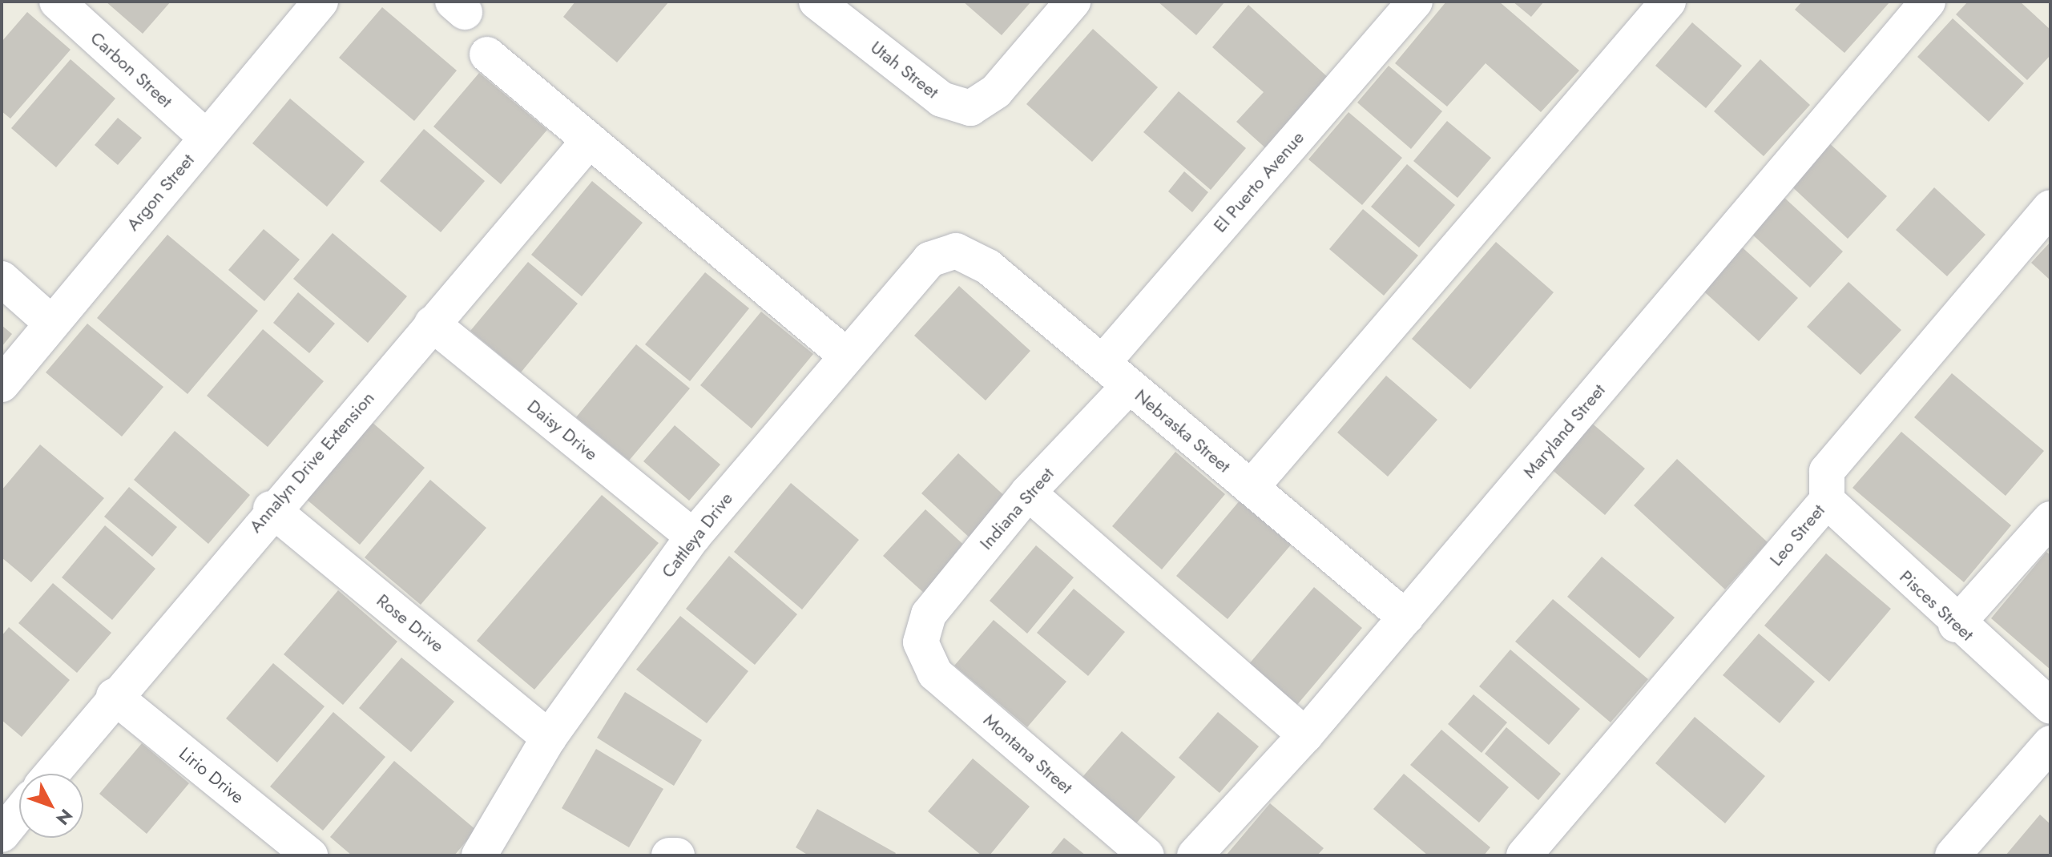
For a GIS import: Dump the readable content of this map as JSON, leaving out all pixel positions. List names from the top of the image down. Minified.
{"streets":{"street":["Carbon Street","Utah Street","El Puerto Avenue","Argon Street","Daisy Drive","Nebraska Street","Maryland Street","Annalyn Drive Extension","Indiana Street","Cattleya Drive","Leo Street","Pisces Street","Rose Drive","Montana Street","Lirio Drive"]},"crossings":[["Carbon Street","Argon Street"],["El Puerto Avenue","Nebraska Street"],["Daisy Drive","Annalyn Drive Extension"],["Daisy Drive","Cattleya Drive"],["Nebraska Street","Maryland Street"],["Nebraska Street","Indiana Street"],["Nebraska Street","Cattleya Drive"],["Annalyn Drive Extension","Rose Drive"],["Annalyn Drive Extension","Lirio Drive"],["Indiana Street","Montana Street"],["Cattleya Drive","Rose Drive"],["Leo Street","Pisces Street"]],"north":"bottom right"}
